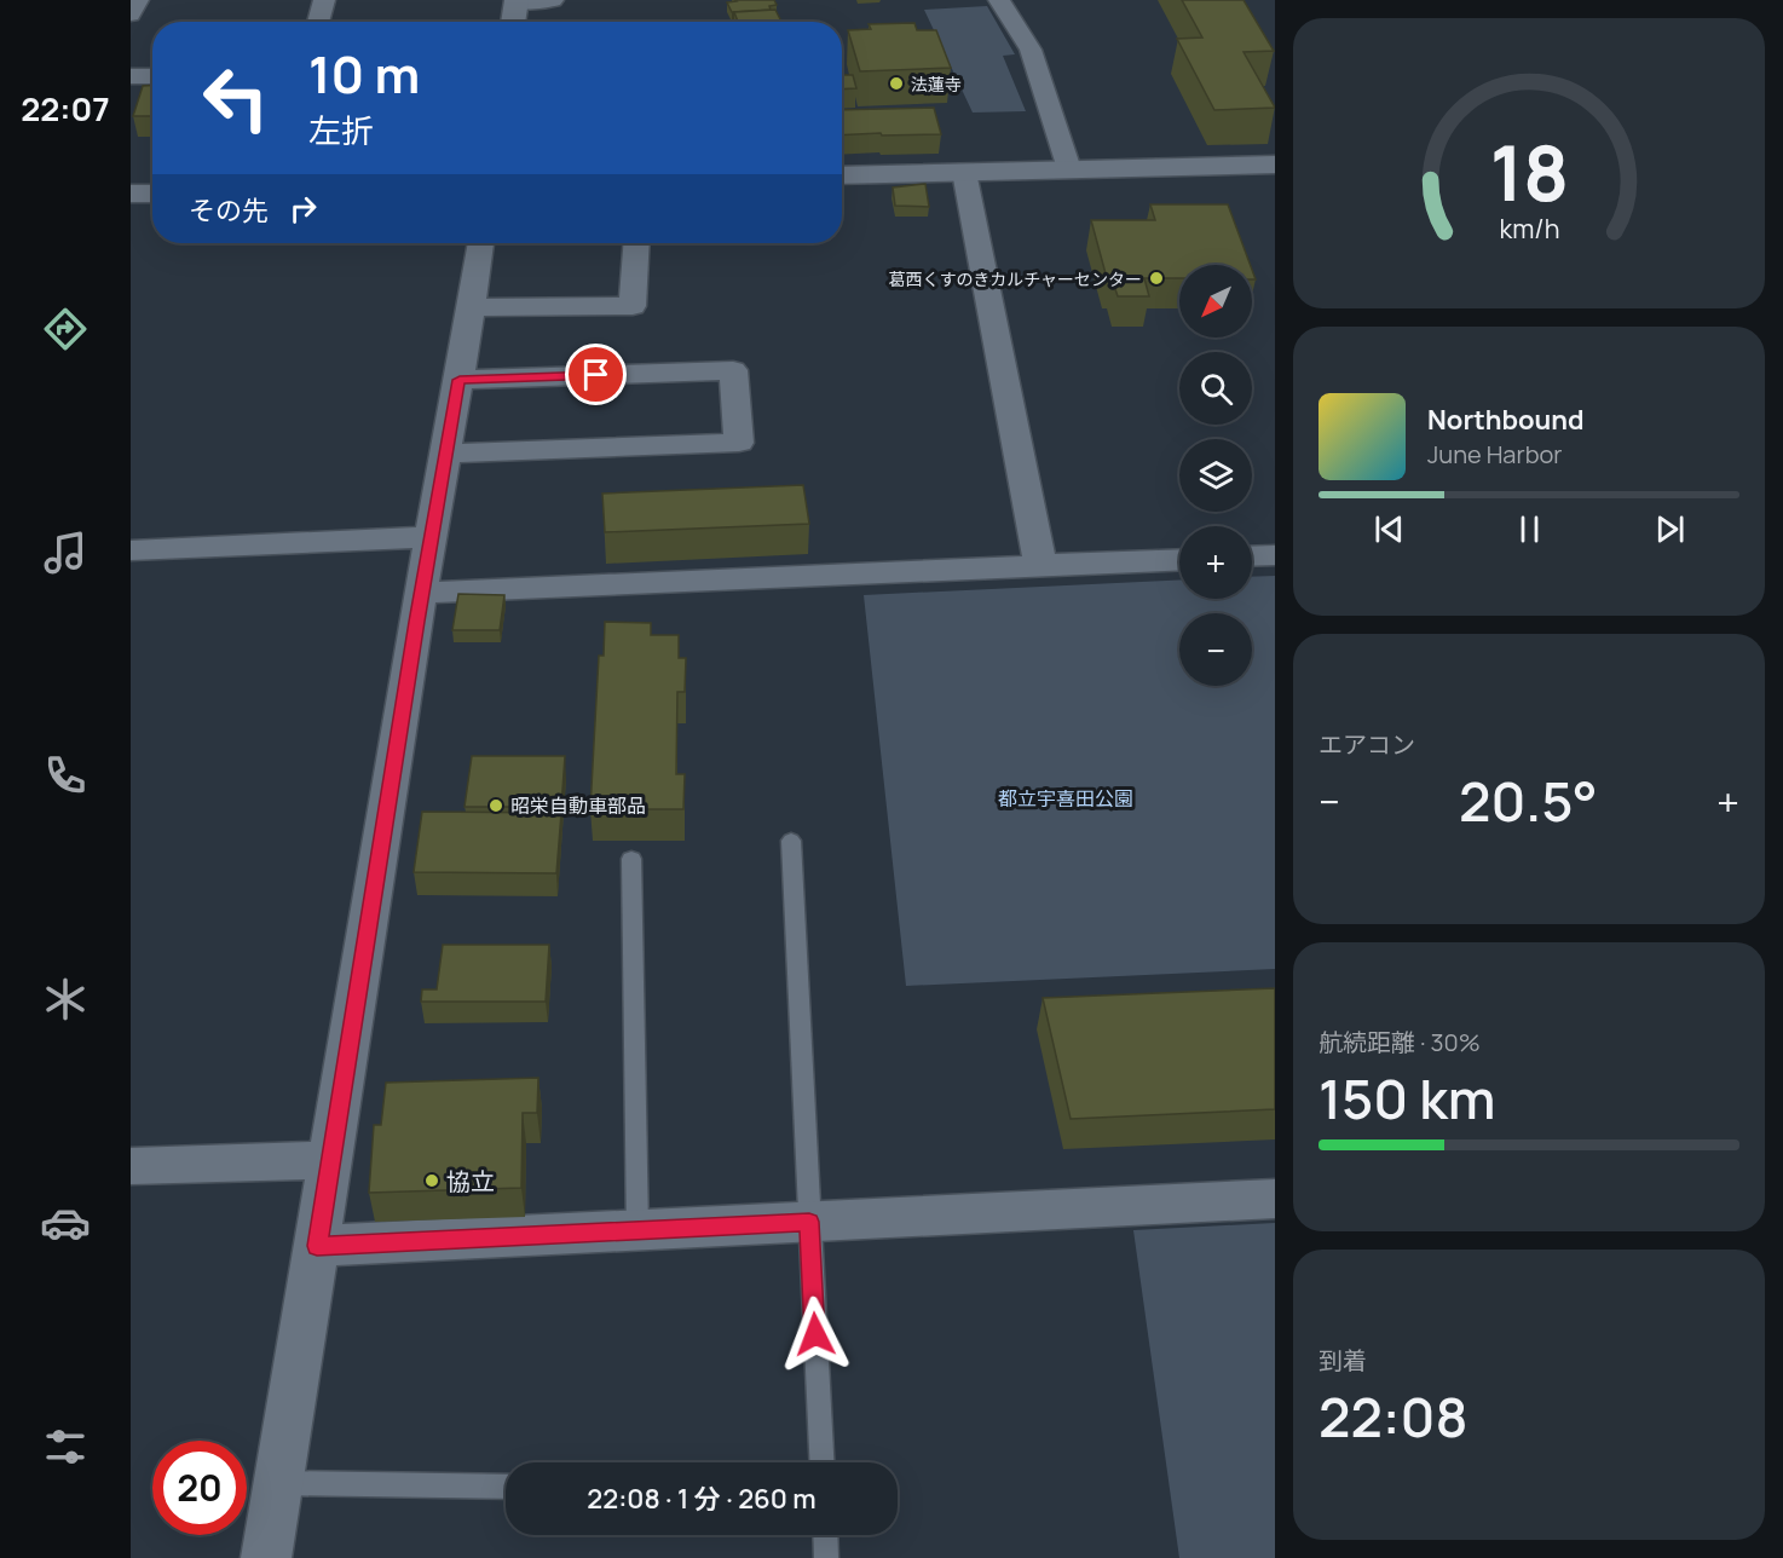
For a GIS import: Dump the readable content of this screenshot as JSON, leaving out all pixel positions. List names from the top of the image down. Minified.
{"parks":["都立宇喜田公園"],"places":["法蓮寺","葛西くすのきカルチャーセンター","昭栄自動車部品","協立"],"north":"bottom left","page":{"tabs":"22:07","turn":["10 m","左折"],"then":"その先","map_buttons":["+","−"],"song":["Northbound","June Harbor"],"tile":["エアコン",["航続距離 · 30%","150 km"],["到着","22:08"]],"heat":["−","20.5°","+"],"limit":"20","trip":"22:08 · 1 分 · 260 m","gauge":["18","km/h"]}}
